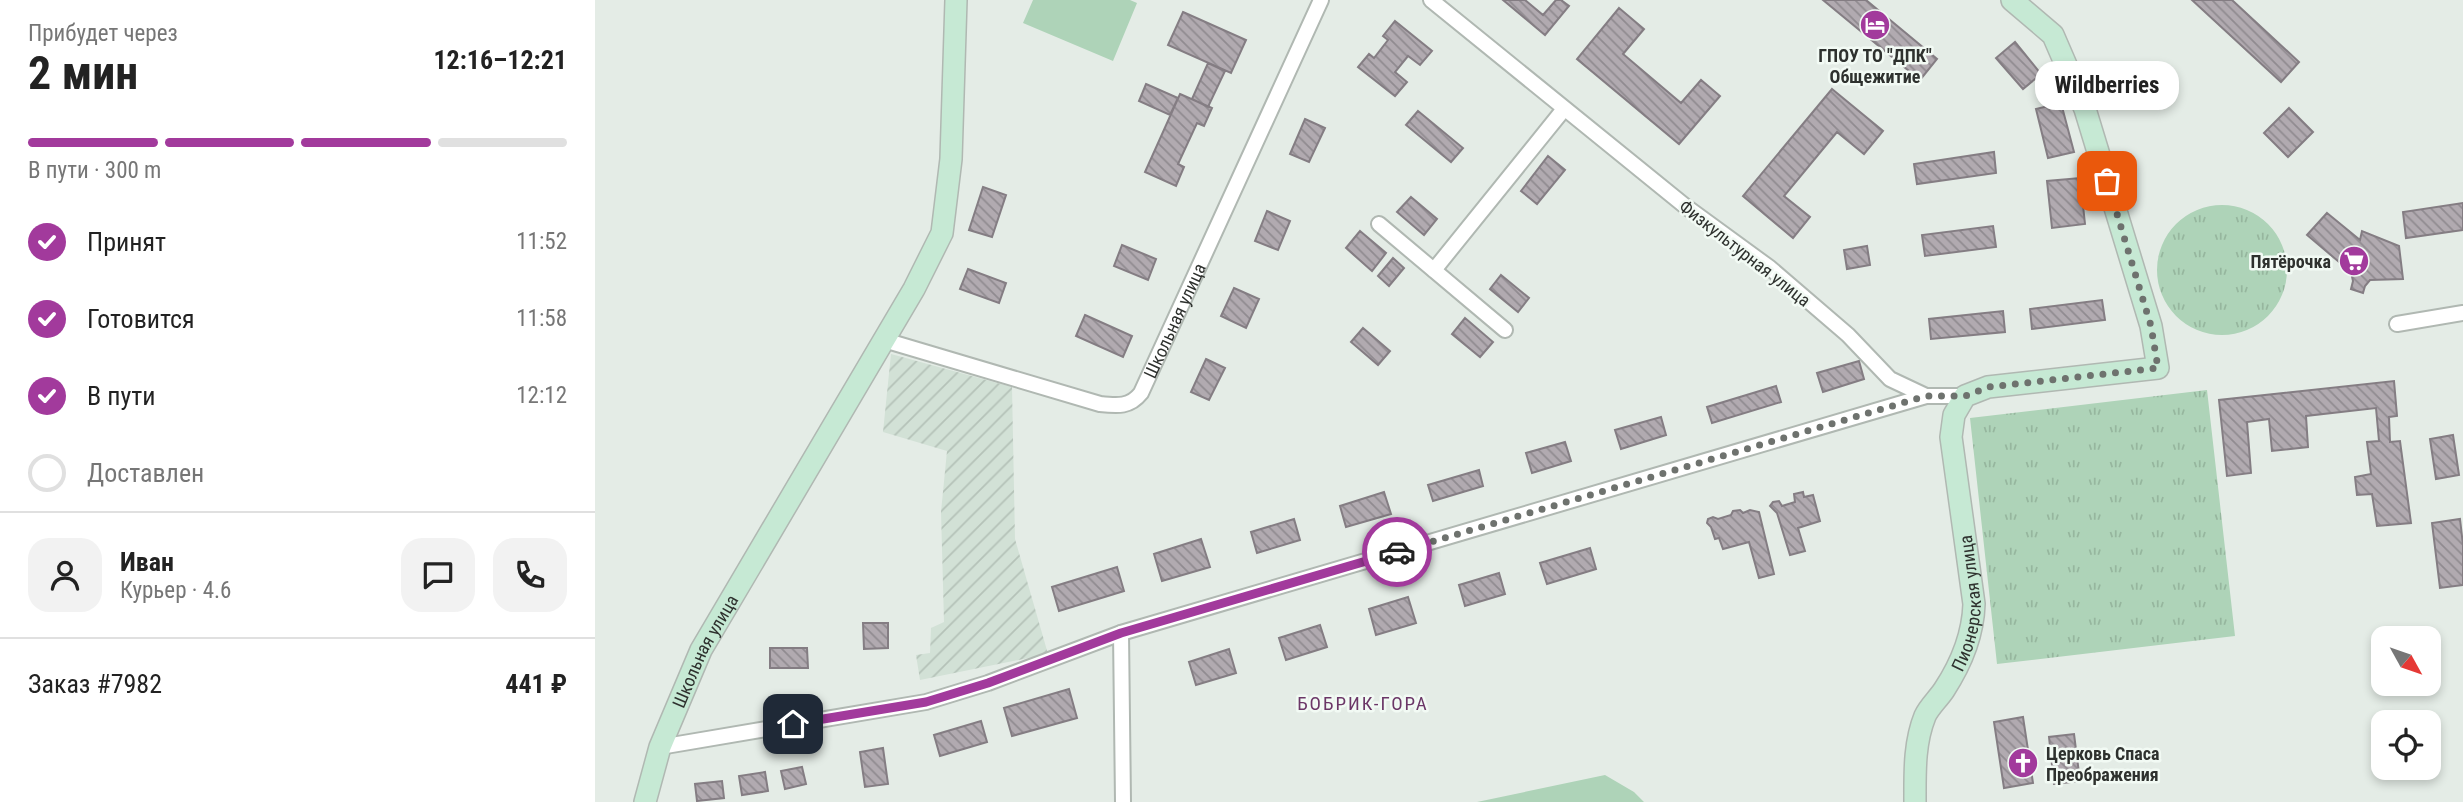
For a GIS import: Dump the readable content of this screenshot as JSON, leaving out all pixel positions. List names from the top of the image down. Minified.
{"streets":{"main road":["Школьная улица","Пионерская улица"],"street":["Физкультурная улица"]},"districts":["БОБРИК-ГОРА"],"places":{"hotel":["ГПОУ ТО \"ДПК\" Общежитие"],"other":["Wildberries"],"supermarket":["Пятёрочка"],"church":["Церковь Спаса Преображения"]},"north":"bottom right","page":{"heading":["2 мин","Прибудет через","12:16–12:21"],"panel":["Иван","Курьер · 4.6","Заказ #7982","441 ₽"],"bubble":"Wildberries","bar":"В пути · 300 m","list":[["Принят","11:52"],["Готовится","11:58"],["В пути","12:12"],"Доставлен"]}}
